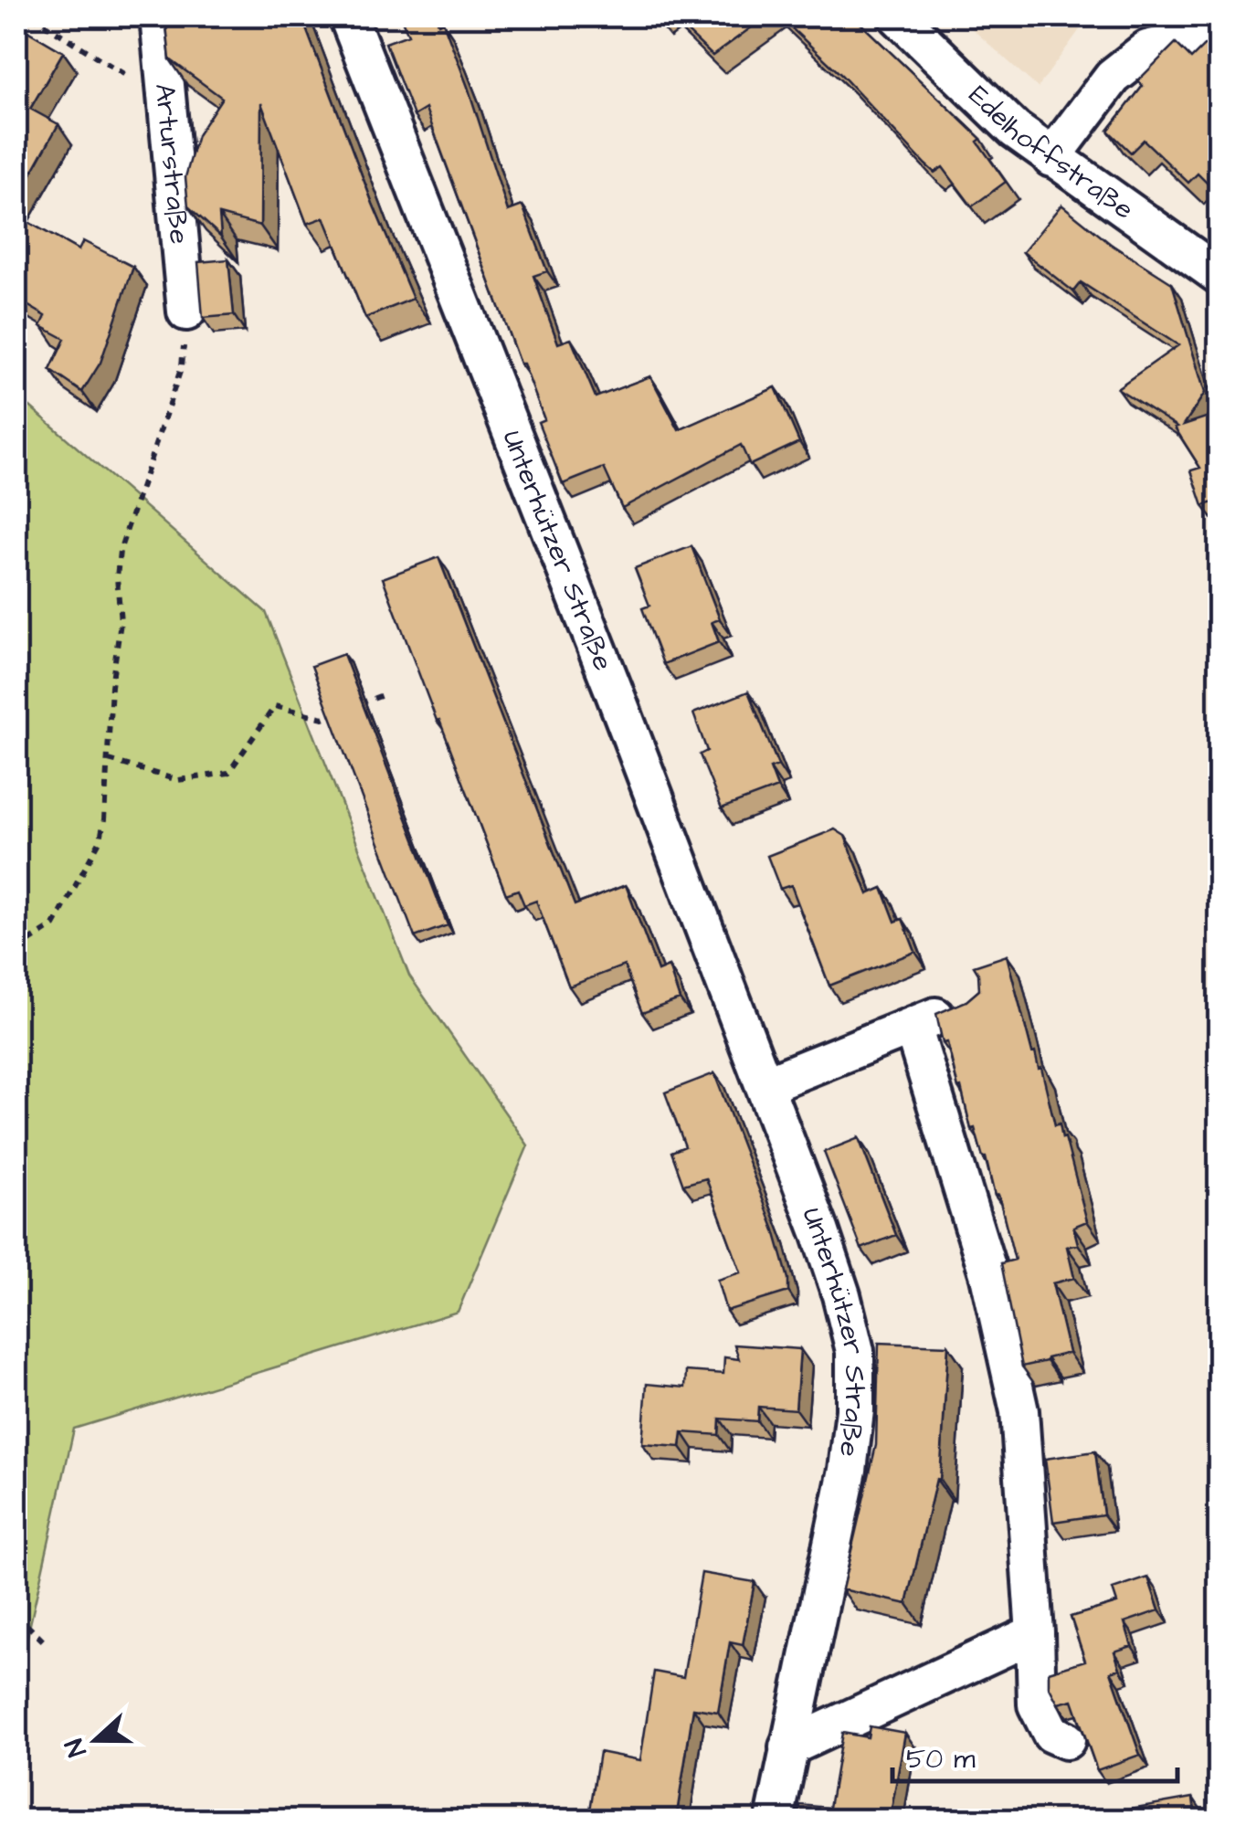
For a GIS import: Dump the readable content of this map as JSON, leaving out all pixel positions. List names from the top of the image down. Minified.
{"streets":{"street":["Edelhoffstraße","Arturstraße","Unterhützer Straße"]},"scale_bar":"50 m","north":"left"}
